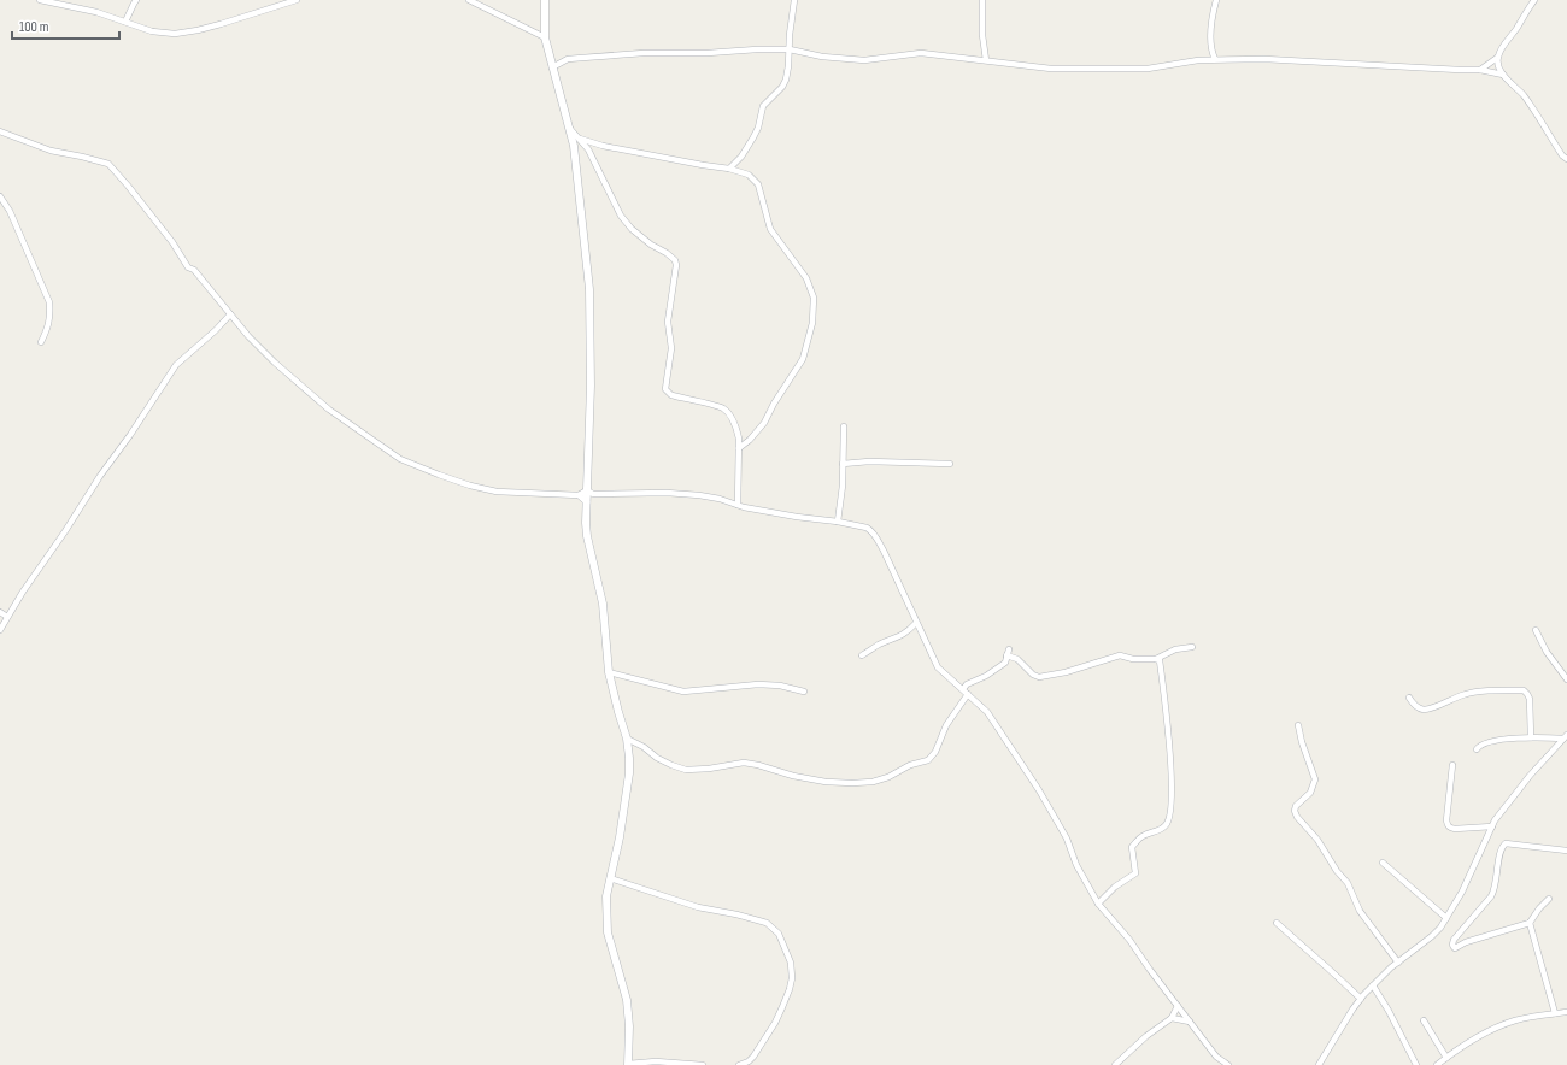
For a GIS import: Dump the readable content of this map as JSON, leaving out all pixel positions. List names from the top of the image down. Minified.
{"scale_bar":"100 m"}
